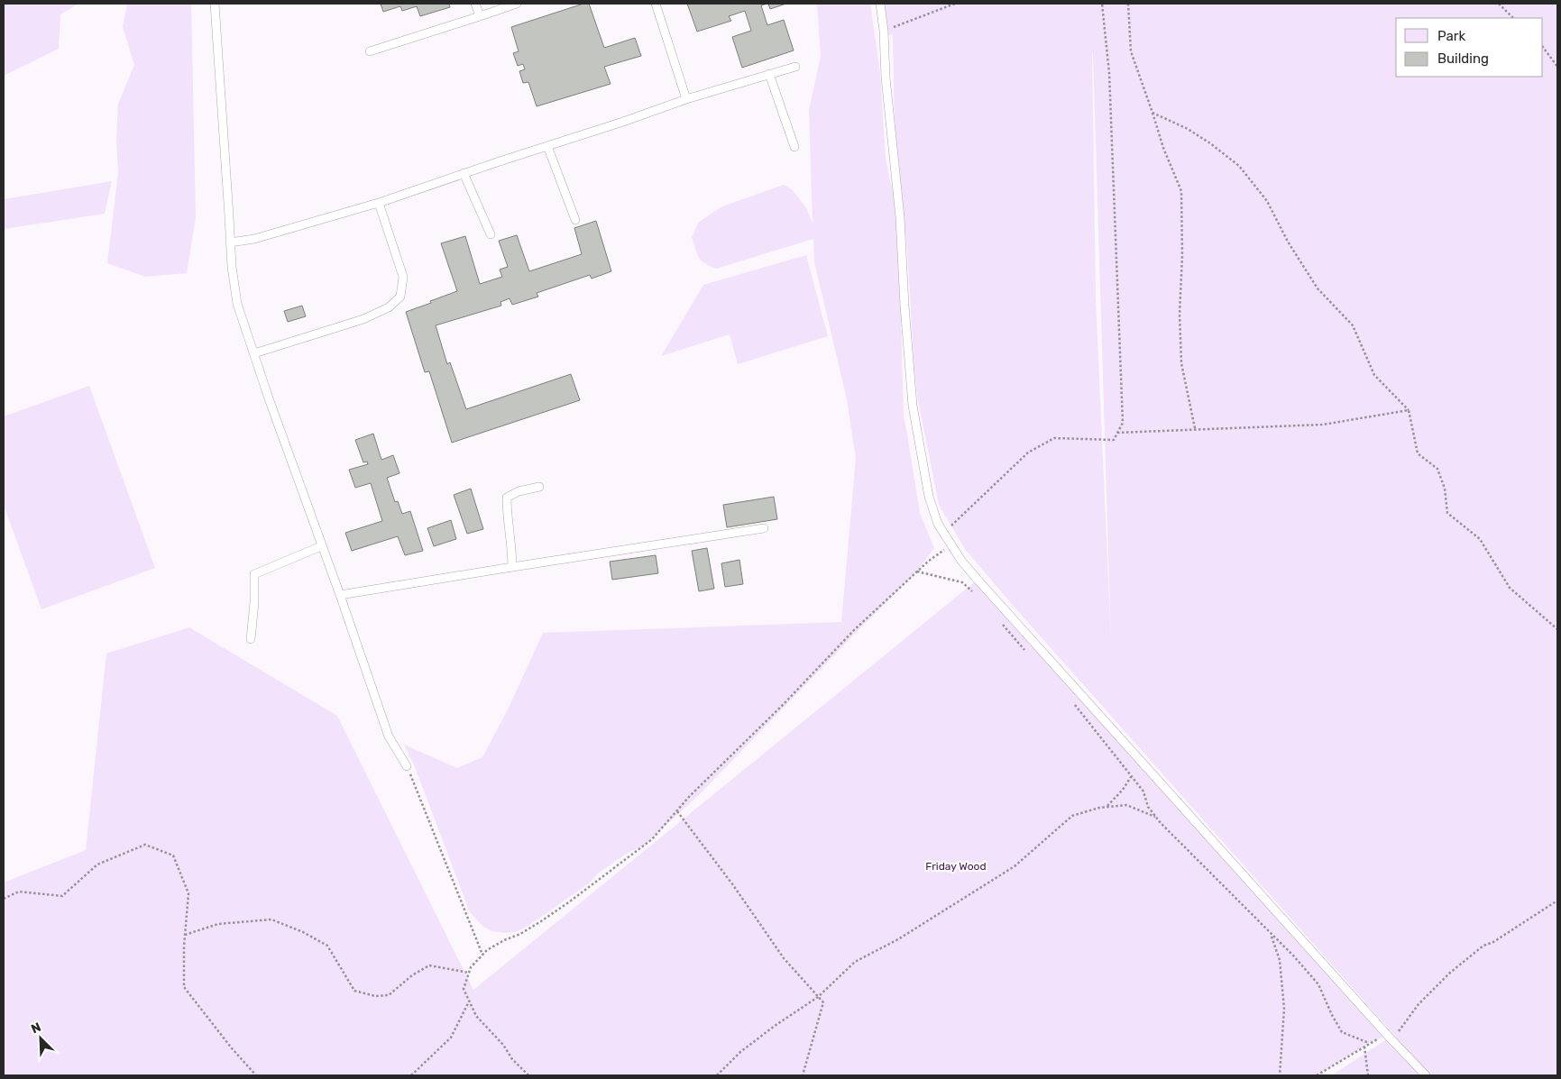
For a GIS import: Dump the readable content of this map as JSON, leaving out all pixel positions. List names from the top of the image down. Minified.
{"parks":["Friday Wood"],"legend":["Park","Building"],"north":"top left"}
